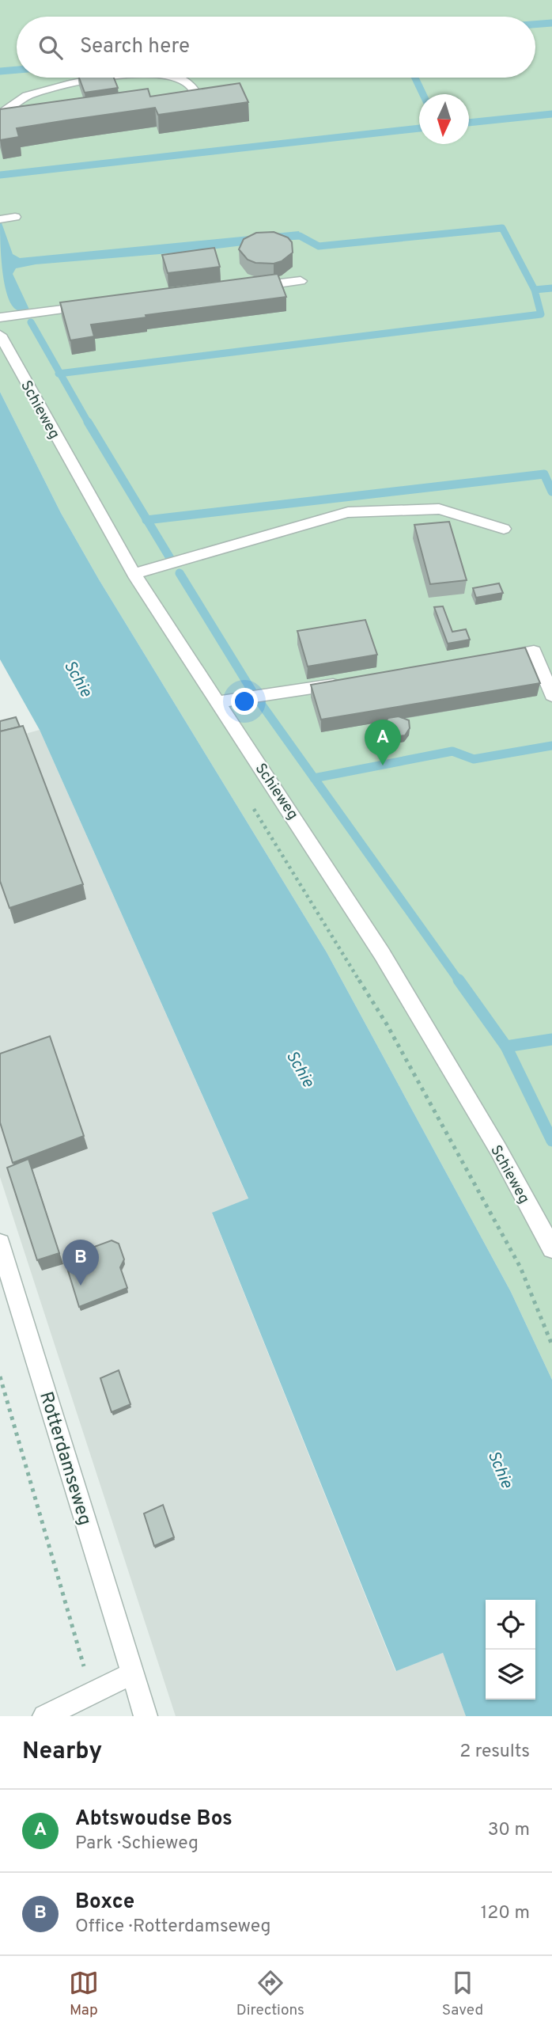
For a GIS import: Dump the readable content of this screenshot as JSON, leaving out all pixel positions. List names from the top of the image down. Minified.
{"streets":{"street":["Schieweg","Rotterdamseweg"]},"water":["Schie"],"north":"bottom","page":{"search":"Search here","pins":["A","B"],"heading":["Nearby","2 results"],"list":[{"mark":"A","name":"Abtswoudse Bos","note":"Park · Schieweg","value":"30 m"},{"mark":"B","name":"Boxce","note":"Office · Rotterdamseweg","value":"120 m"}],"nav":["Map","Directions","Saved"]}}
